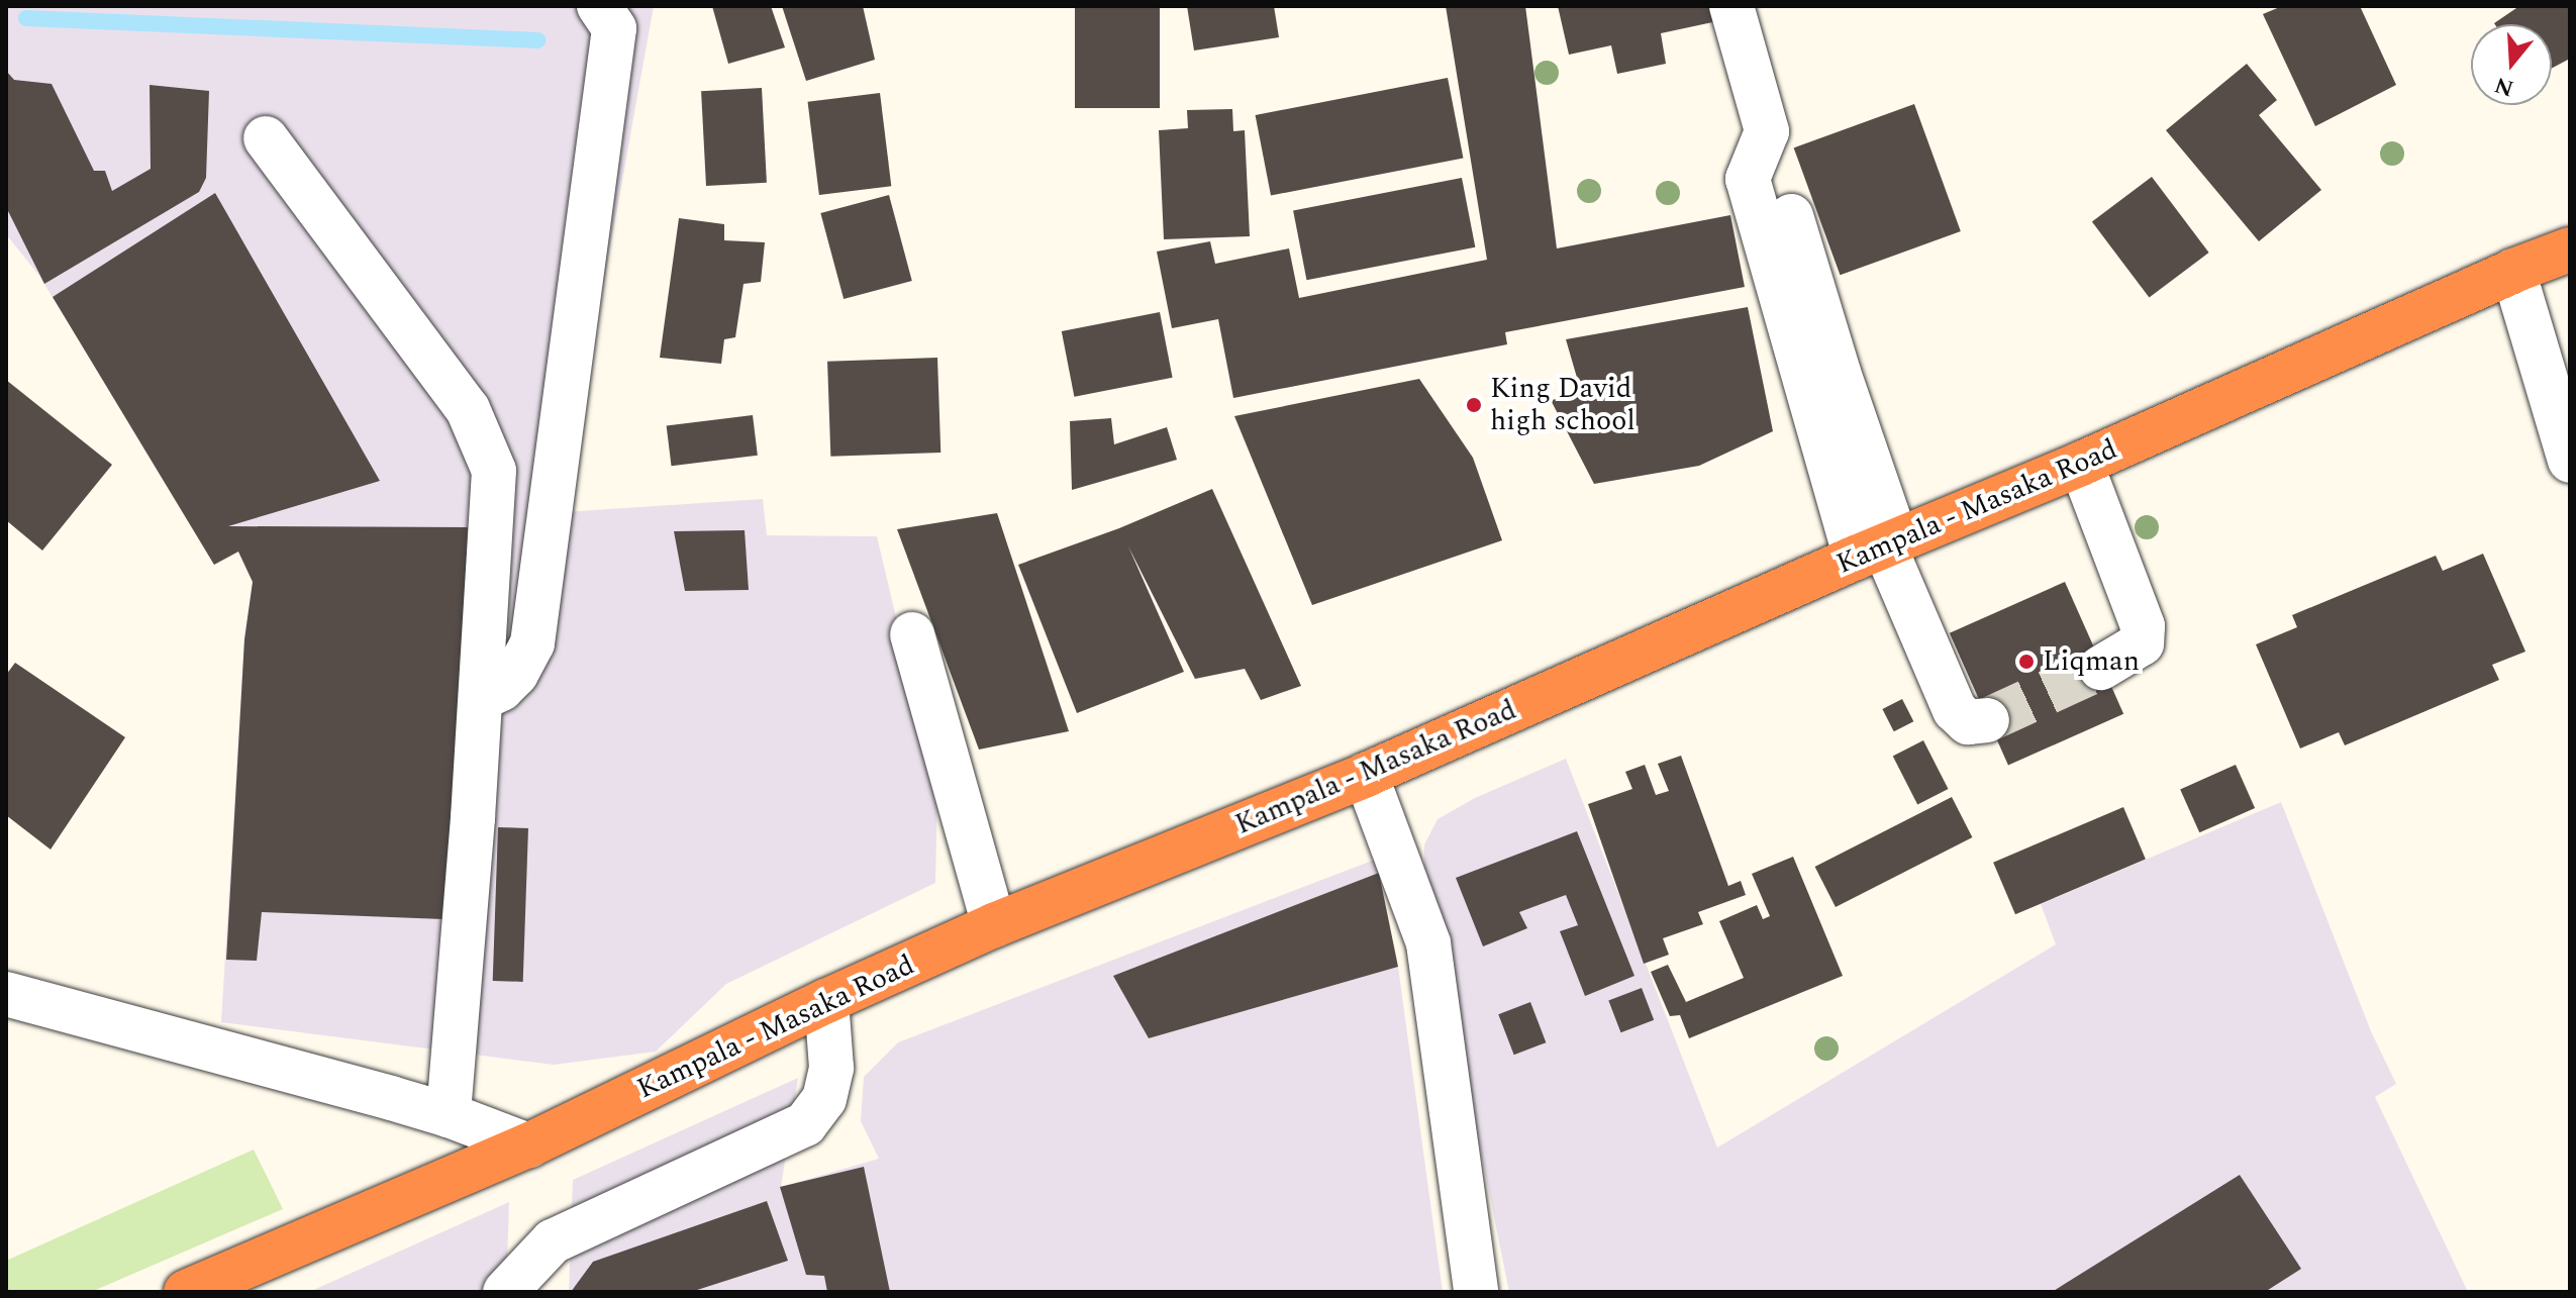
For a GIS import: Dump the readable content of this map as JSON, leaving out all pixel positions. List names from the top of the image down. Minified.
{"streets":{"highway":["Kampala - Masaka Road"]},"places":["King David high school","Liqman"],"north":"bottom"}
